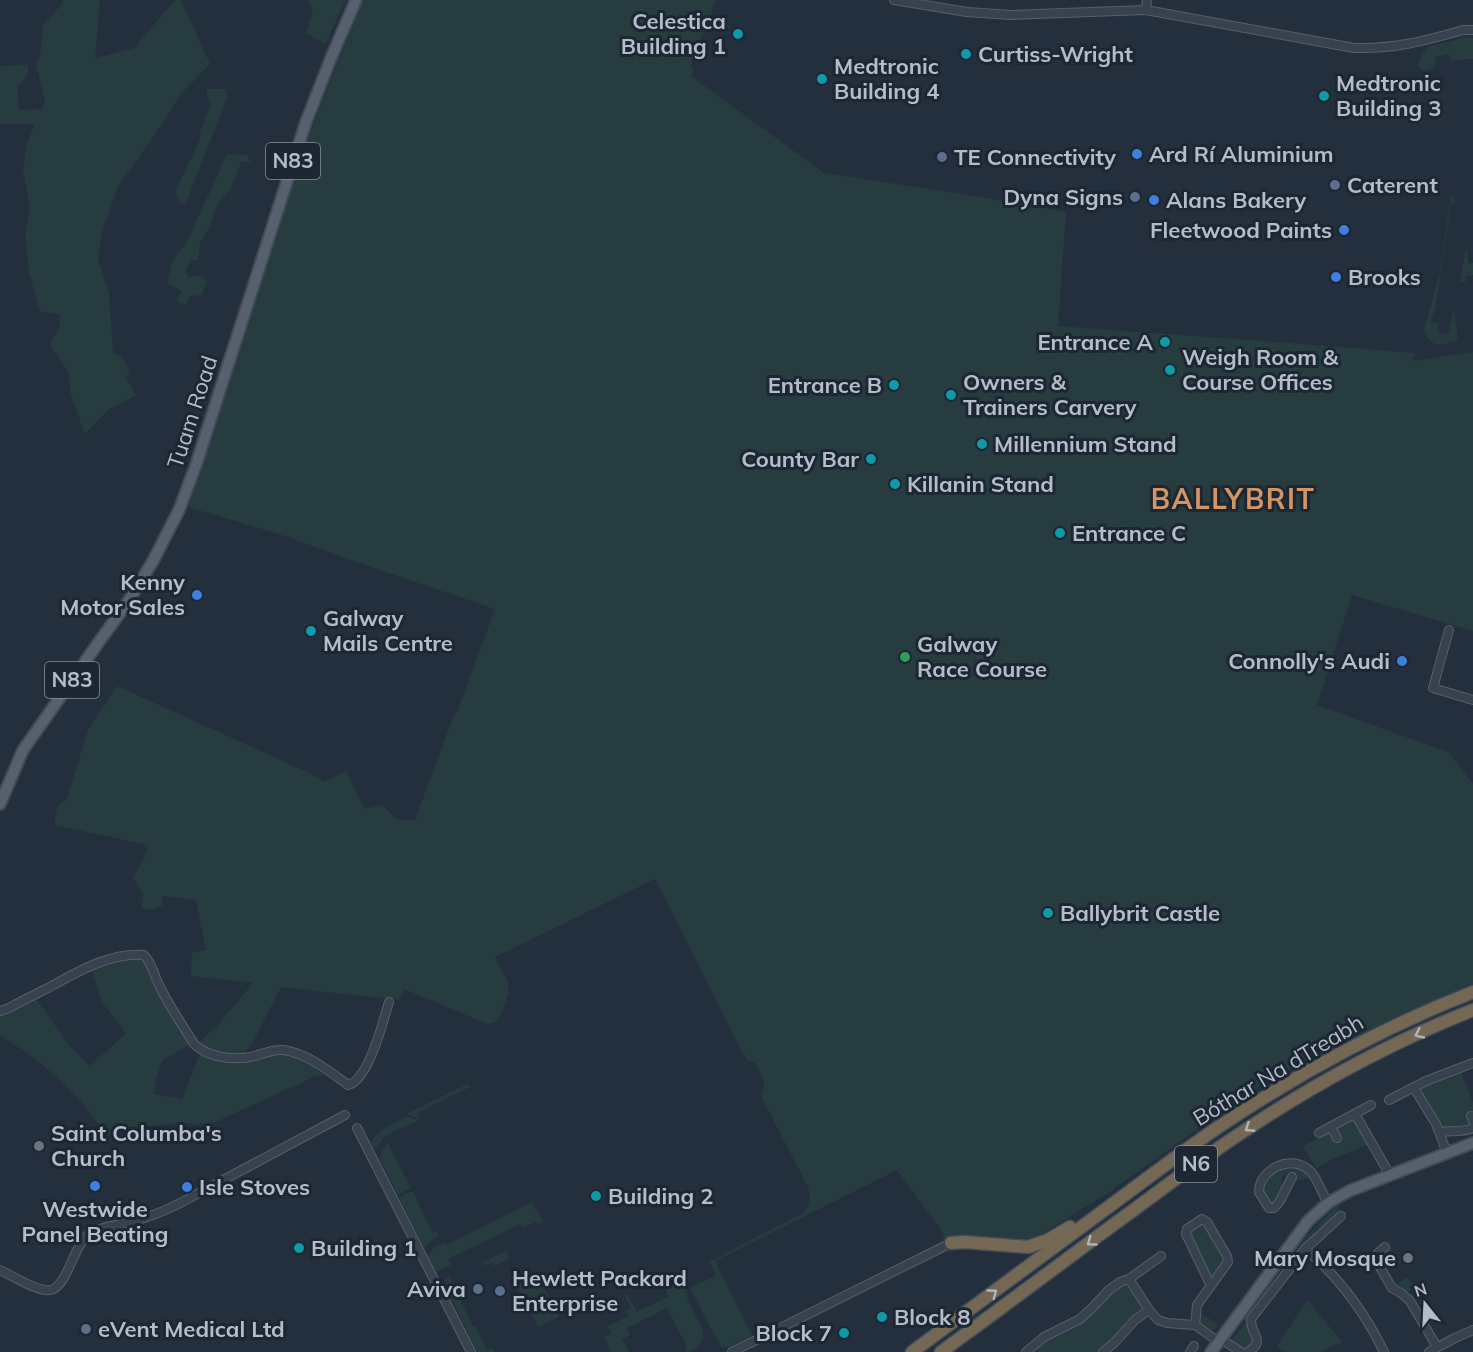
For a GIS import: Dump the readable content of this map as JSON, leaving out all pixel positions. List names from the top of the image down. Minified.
{"streets":{"highway":["Bóthar Na dTreabh","N6"],"main road":["N83","Tuam Road"]},"districts":["BALLYBRIT"],"places":["Celestica Building 1","Curtiss-Wright","Medtronic Building 4","Medtronic Building 3","Ard Rí Aluminium","TE Connectivity","Caterent","Dyna Signs","Alans Bakery","Fleetwood Paints","Brooks","Entrance A","Weigh Room & Course Offices","Entrance B","Owners & Trainers Carvery","Millennium Stand","County Bar","Killanin Stand","Entrance C","Kenny Motor Sales","Galway Mails Centre","Galway Race Course","Connolly's Audi","Ballybrit Castle","Saint Columba's Church","Westwide Panel Beating","Isle Stoves","Building 2","Building 1","Mary Mosque","Aviva","Hewlett Packard Enterprise","Block 8","eVent Medical Ltd","Block 7"],"north":"top"}
